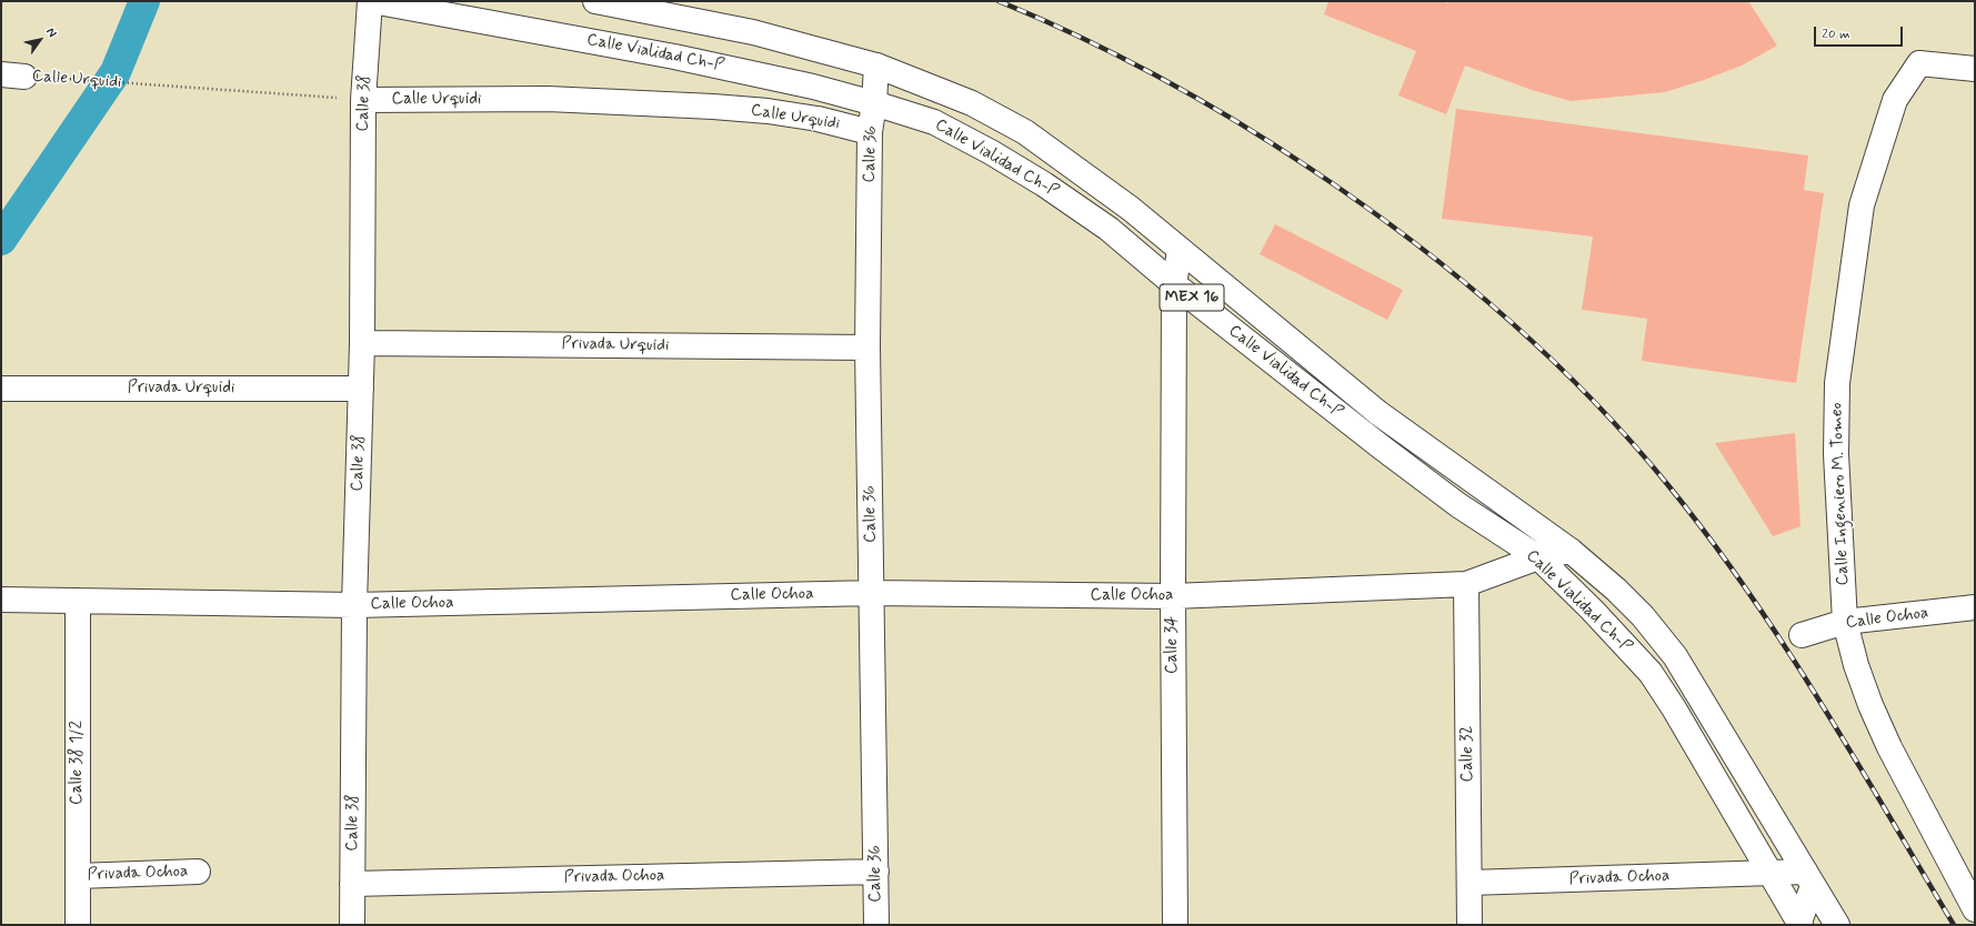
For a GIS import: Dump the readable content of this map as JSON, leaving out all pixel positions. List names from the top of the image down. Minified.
{"streets":{"street":["Calle Vialidad Ch-P","Calle Urquidi","Calle 38","Calle 36","MEX 16","Privada Urquidi","Calle Ingeniero M. Tomeo","Calle Ochoa","Calle 34","Calle 32","Calle 38 1/2","Privada Ochoa"]},"crossings":[["Calle Vialidad Ch-P","Calle 38"],["Calle Vialidad Ch-P","Calle 36"],["Calle Vialidad Ch-P","Calle Ochoa"],["Calle Vialidad Ch-P","Calle 34"],["Calle Vialidad Ch-P","Privada Ochoa"],["Calle Urquidi","Calle 38"],["Calle Urquidi","Calle 36"],["Calle 38","Privada Urquidi"],["Calle 38","Calle Ochoa"],["Calle 38","Privada Ochoa"],["Calle 36","Privada Urquidi"],["Calle 36","Calle Ochoa"],["Calle 36","Privada Ochoa"],["Calle Ingeniero M. Tomeo","Calle Ochoa"],["Calle Ochoa","Calle 34"],["Calle Ochoa","Calle 32"],["Calle Ochoa","Calle 38 1/2"],["Calle 32","Privada Ochoa"],["Calle 38 1/2","Privada Ochoa"]],"scale_bar":"20 m","north":"top right"}
